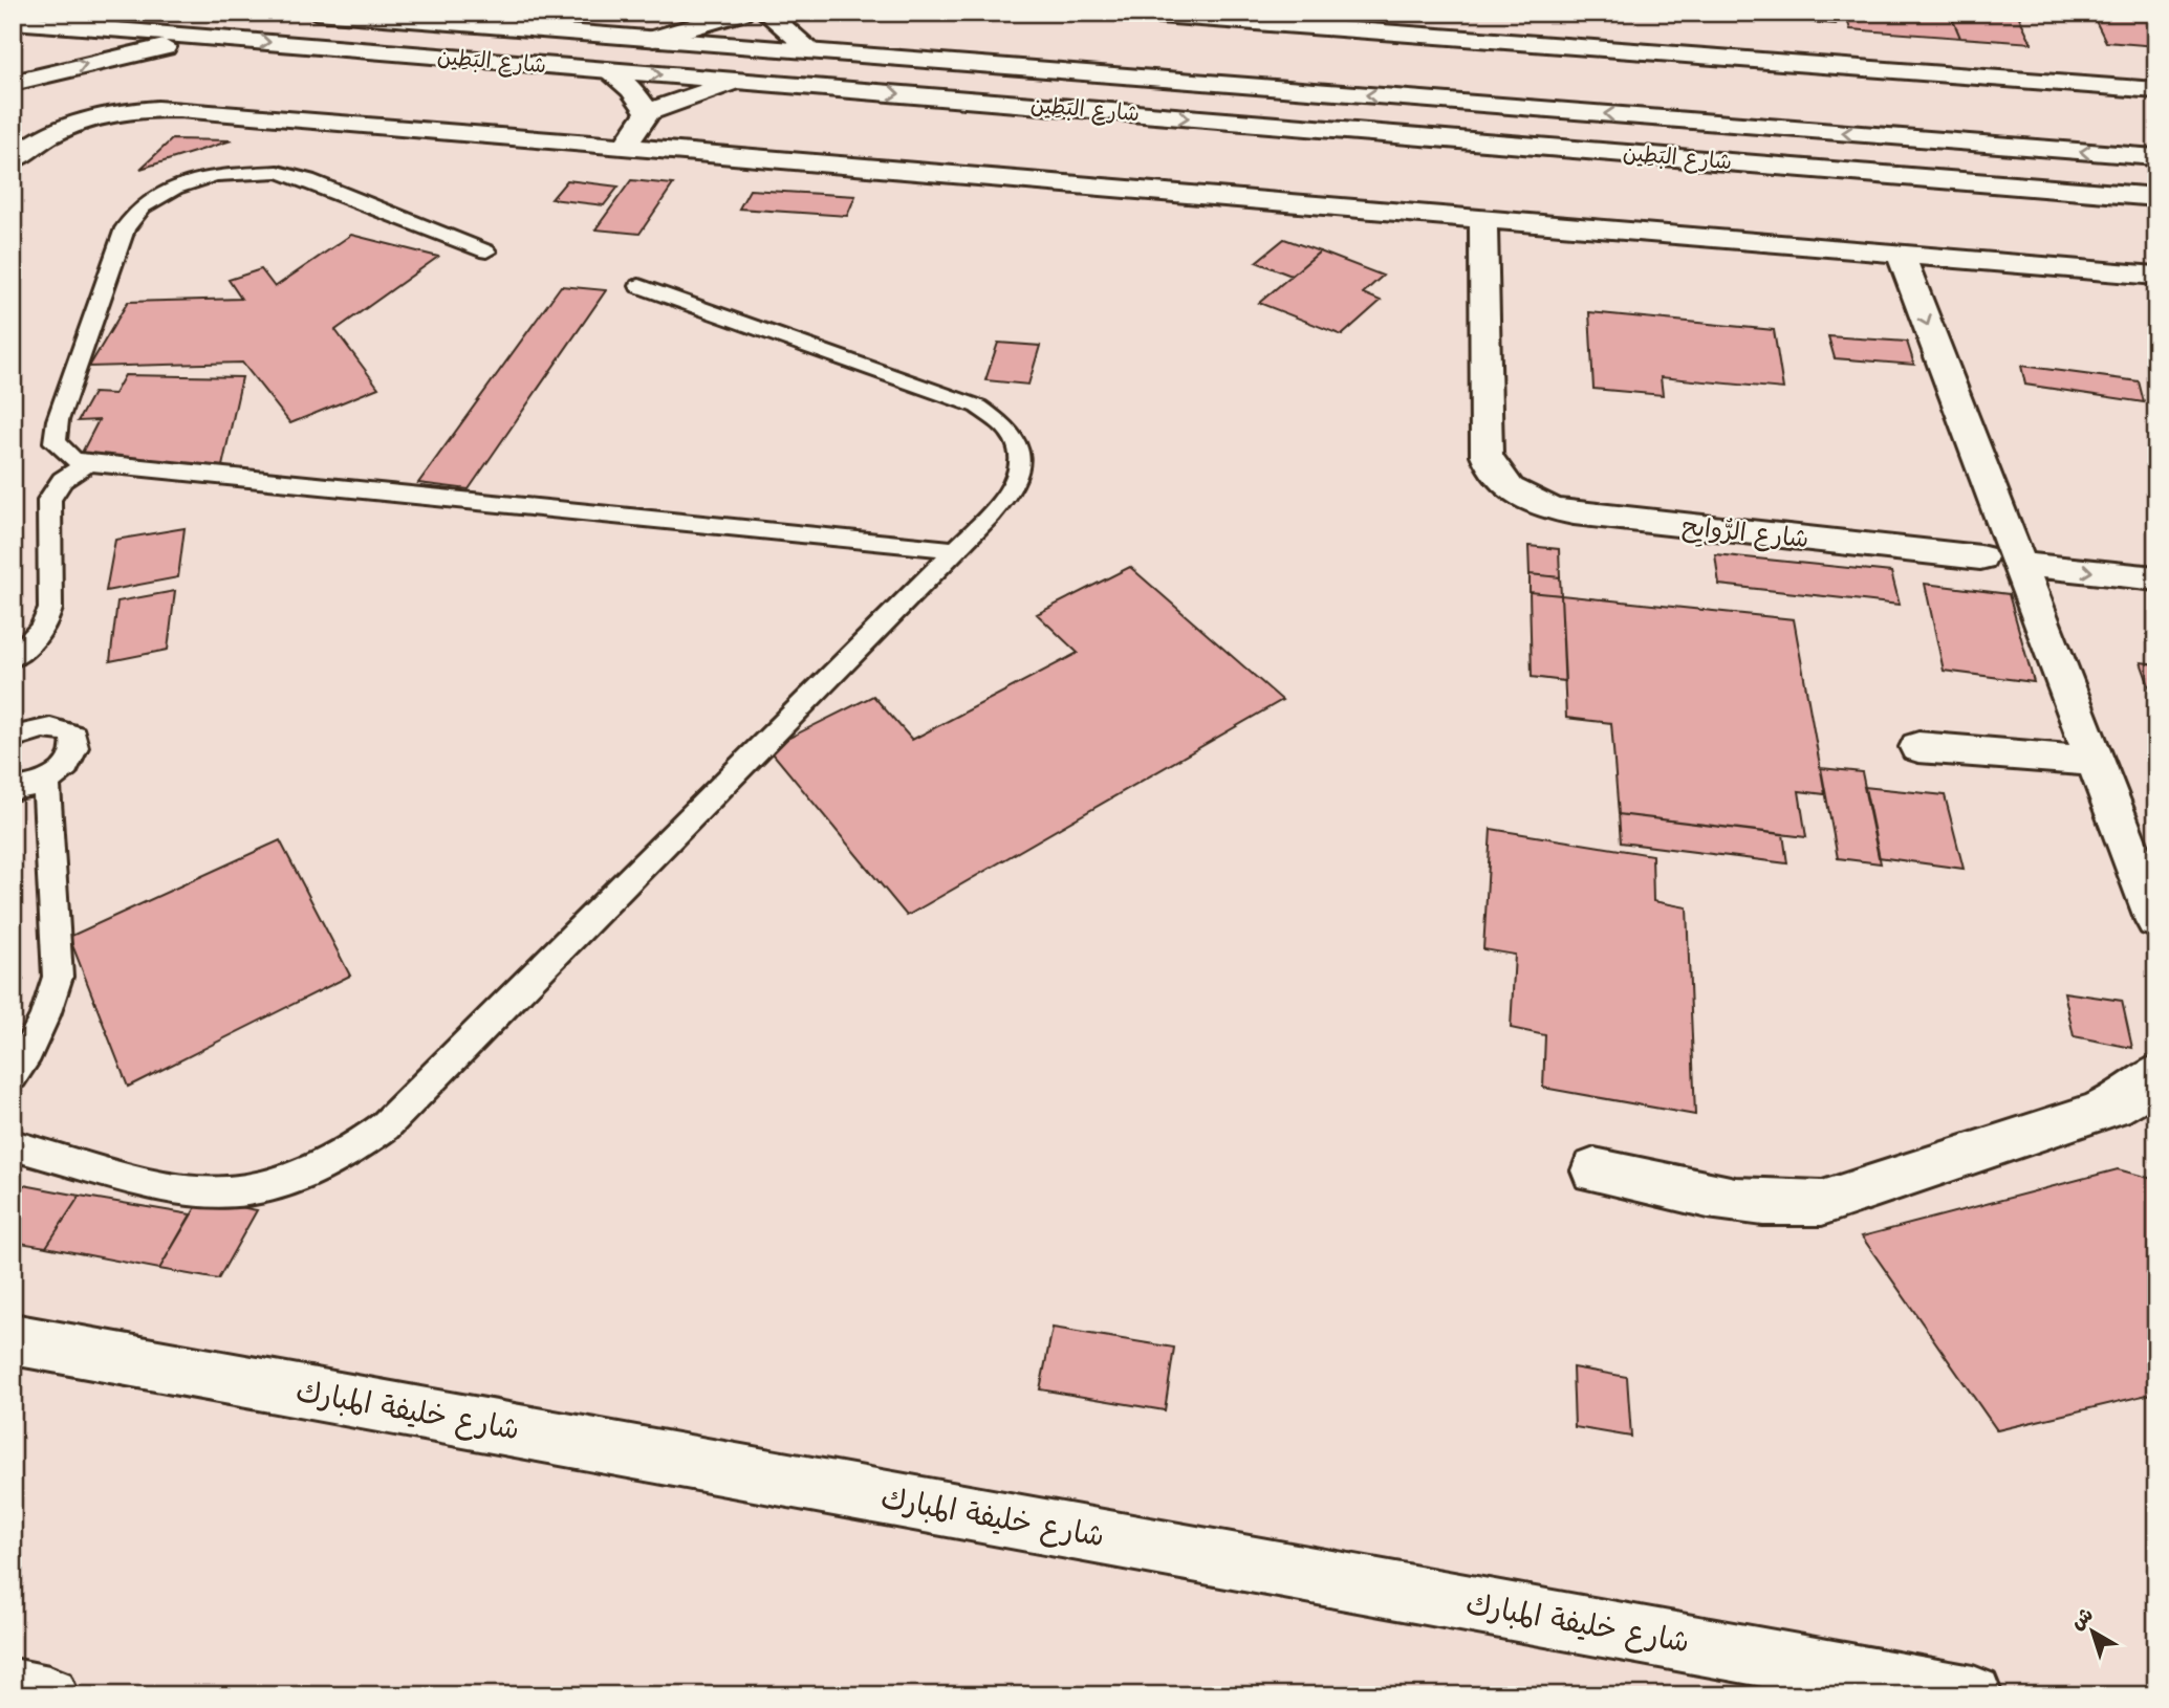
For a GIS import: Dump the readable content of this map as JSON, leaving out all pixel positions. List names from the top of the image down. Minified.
{"streets":{"street":["شارع البَطِين","شارع الرُّوايِح","شارع خليفة المبارك"]},"north":"top left"}
